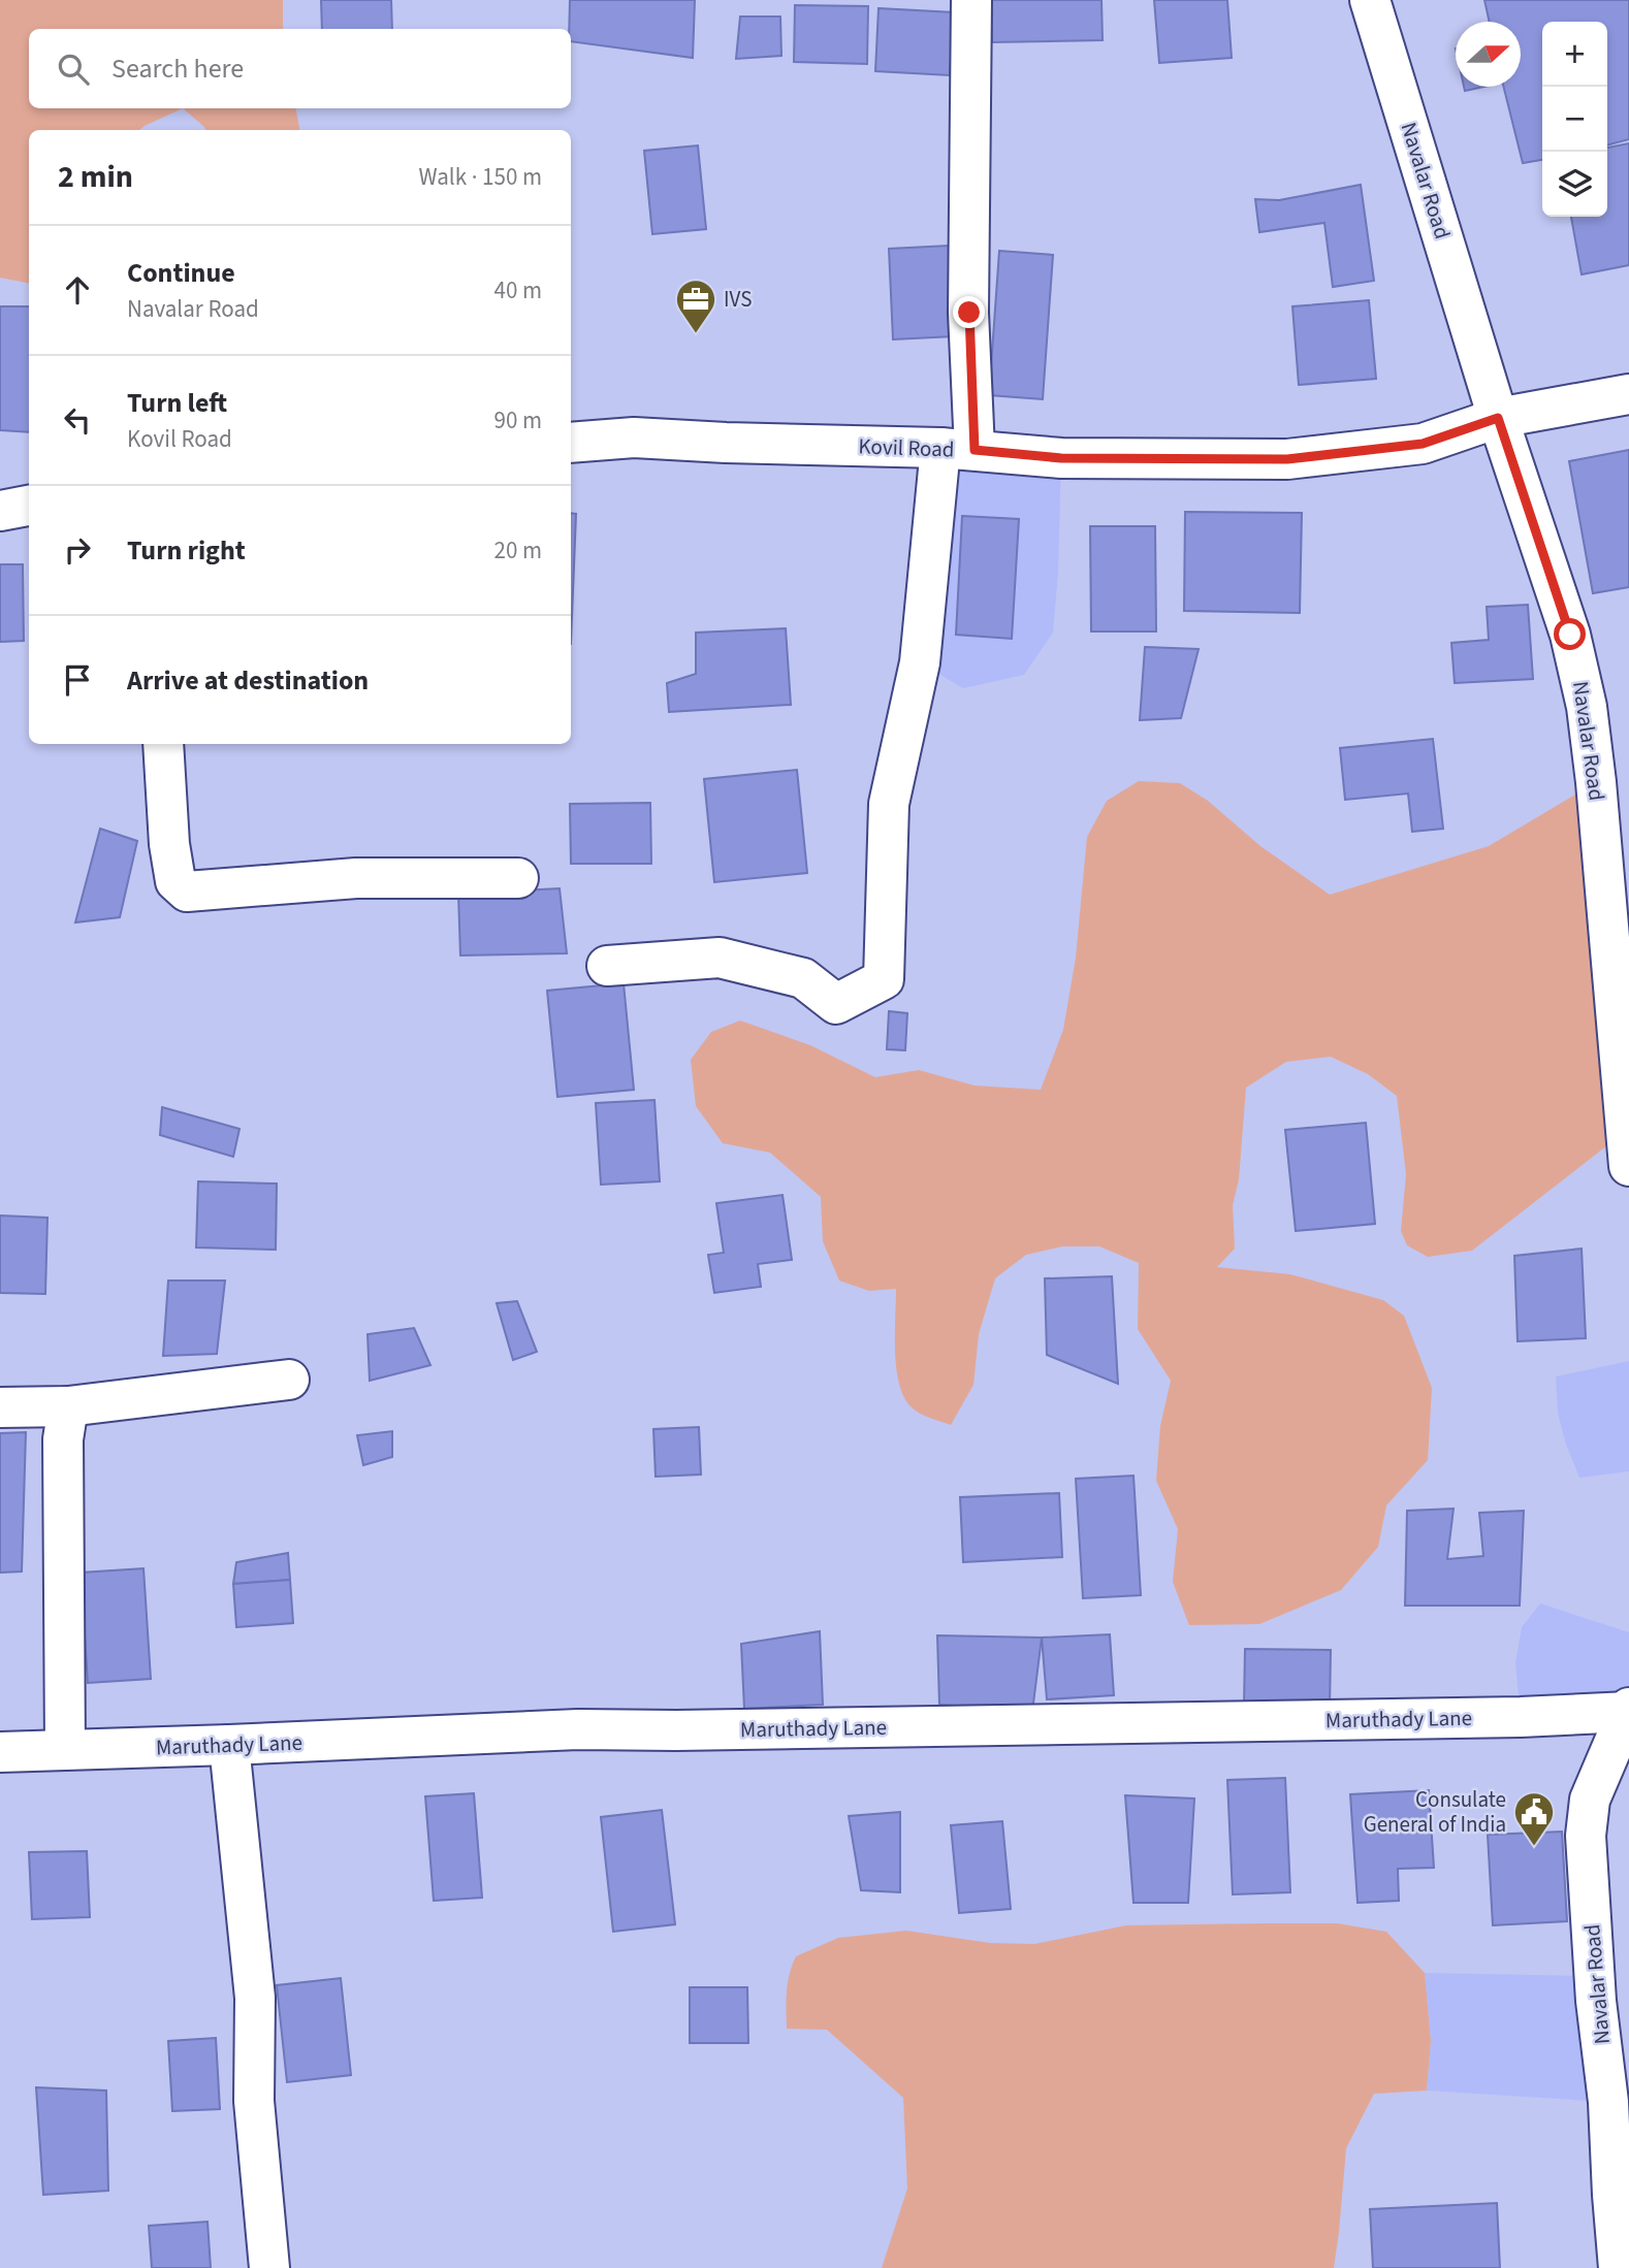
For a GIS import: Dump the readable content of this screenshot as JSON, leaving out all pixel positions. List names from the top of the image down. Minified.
{"streets":{"street":["Navalar Road","Kovil Road","Maruthady Lane"]},"crossings":[["Navalar Road","Kovil Road"],["Navalar Road","Maruthady Lane"]],"places":{"office":["IVS"],"public building":["Consulate General of India"]},"north":"right","page":{"map_buttons":["+","−"],"search":"Search here","heading":["2 min","Walk · 150 m"],"list":[["Continue","Navalar Road","40 m"],["Turn left","Kovil Road","90 m"],["Turn right","20 m"],"Arrive at destination"]}}
